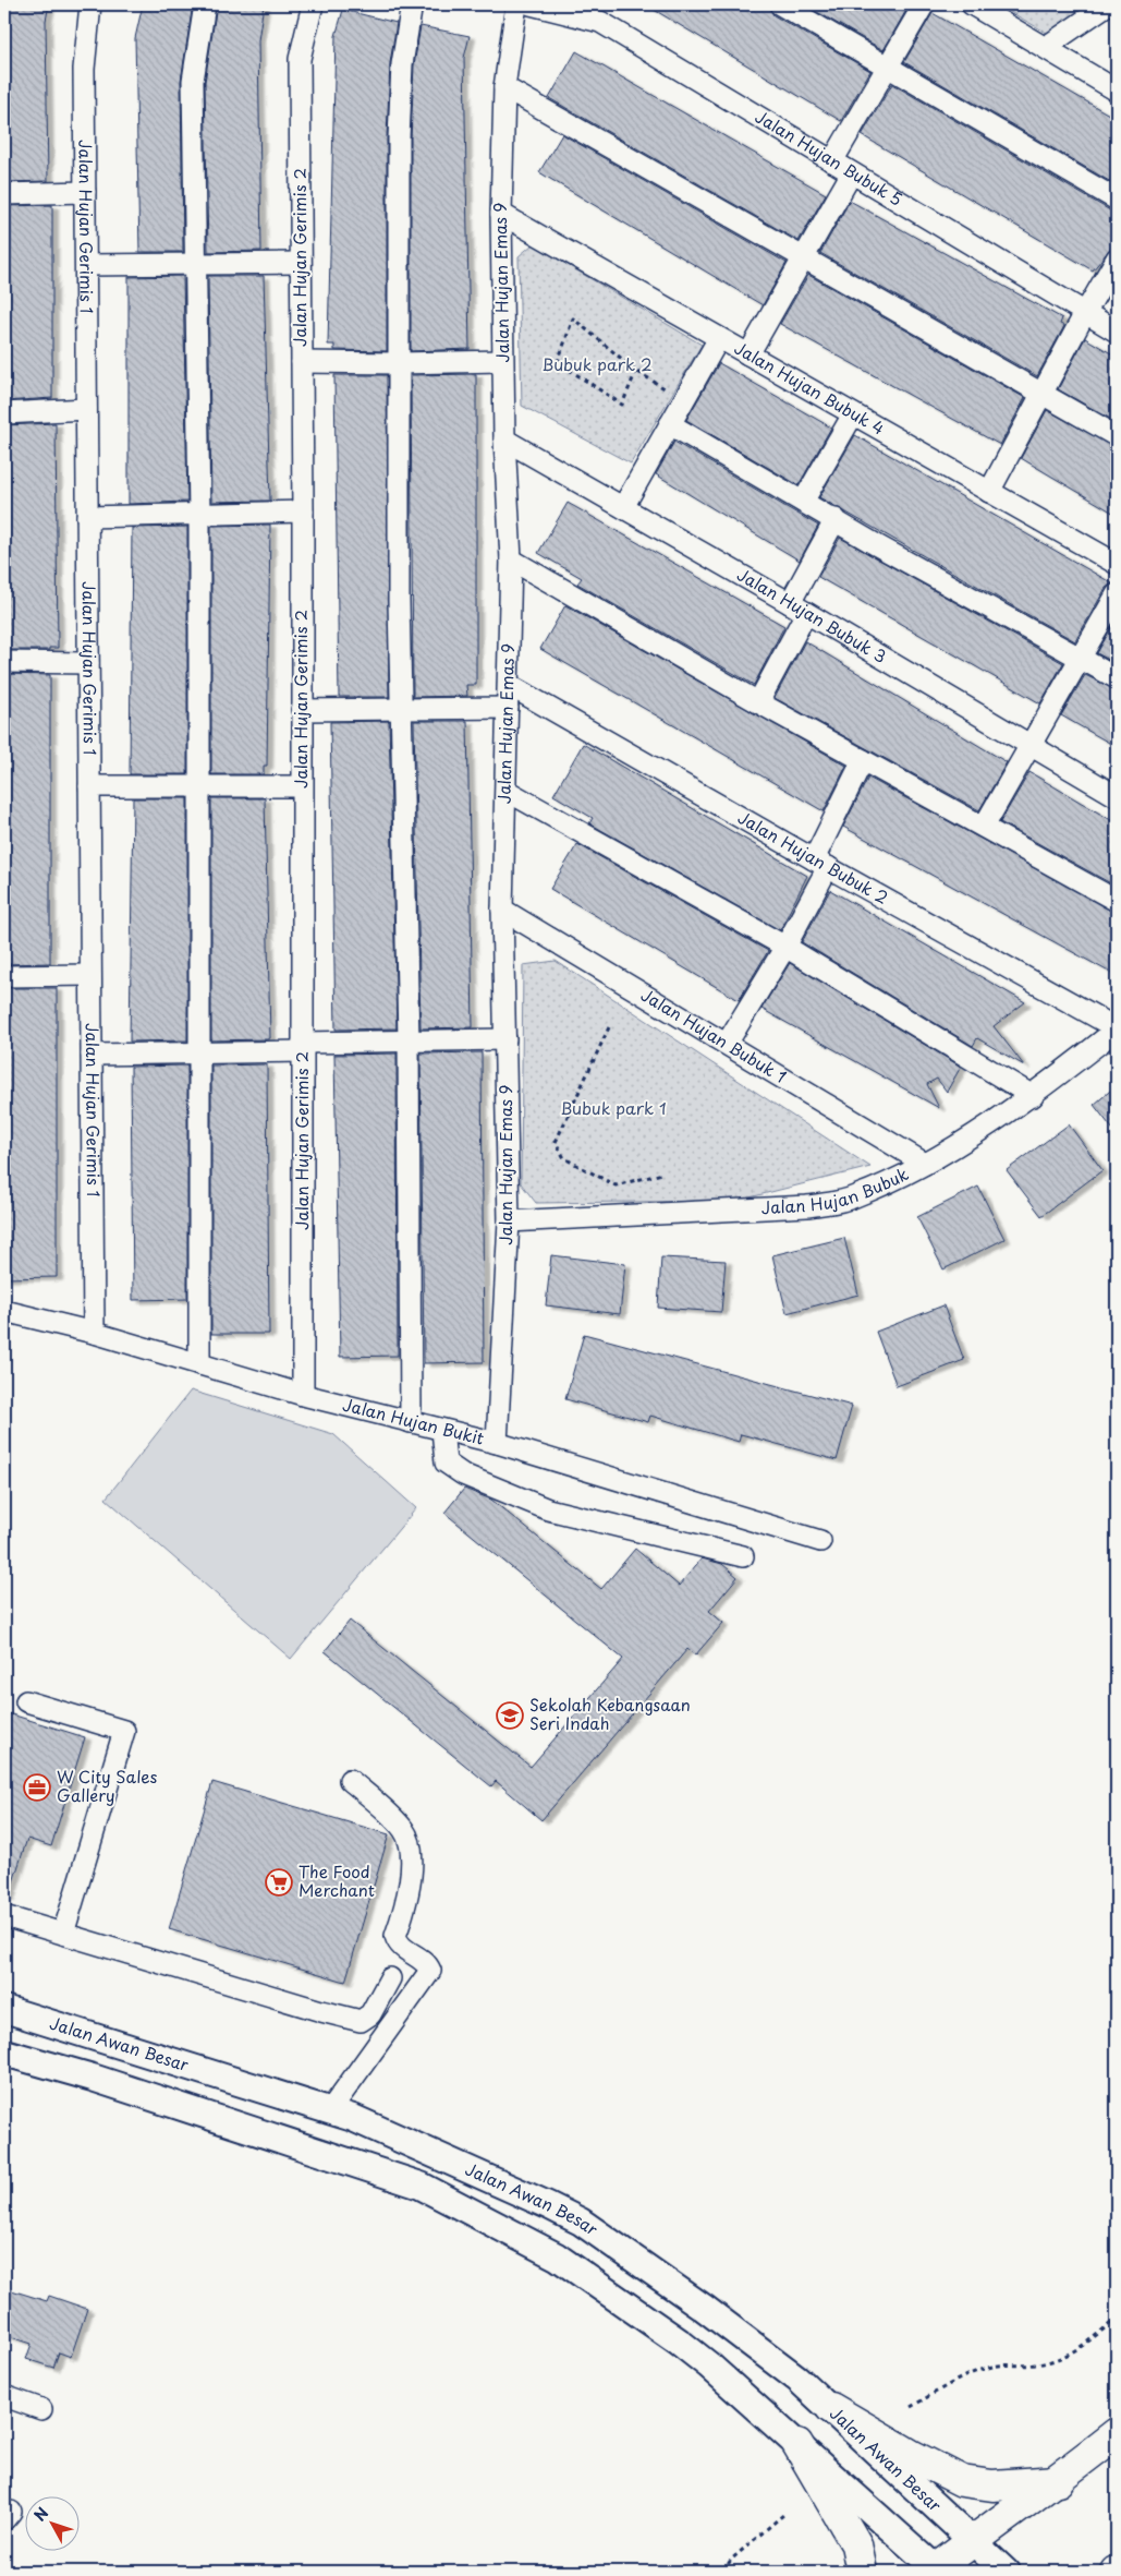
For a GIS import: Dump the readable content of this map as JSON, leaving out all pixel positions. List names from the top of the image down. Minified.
{"streets":{"main road":["Jalan Awan Besar"],"street":["Jalan Hujan Bubuk 5","Jalan Hujan Gerimis 1","Jalan Hujan Gerimis 2","Jalan Hujan Emas 9","Jalan Hujan Bubuk 4","Jalan Hujan Bubuk 3","Jalan Hujan Bubuk 2","Jalan Hujan Bubuk 1","Jalan Hujan Bubuk","Jalan Hujan Bukit"]},"crossings":[["Jalan Hujan Gerimis 1","Jalan Hujan Bukit"],["Jalan Hujan Gerimis 2","Jalan Hujan Bukit"],["Jalan Hujan Emas 9","Jalan Hujan Bubuk 4"],["Jalan Hujan Emas 9","Jalan Hujan Bubuk 3"],["Jalan Hujan Emas 9","Jalan Hujan Bubuk 2"],["Jalan Hujan Emas 9","Jalan Hujan Bubuk 1"],["Jalan Hujan Emas 9","Jalan Hujan Bubuk"],["Jalan Hujan Emas 9","Jalan Hujan Bukit"],["Jalan Hujan Bubuk 2","Jalan Hujan Bubuk"],["Jalan Hujan Bubuk 1","Jalan Hujan Bubuk"]],"parks":["Bubuk park 2","Bubuk park 1"],"places":{"school or university":["Sekolah Kebangsaan Seri Indah"],"office":["W City Sales Gallery"],"supermarket":["The Food Merchant"]},"north":"top left"}
